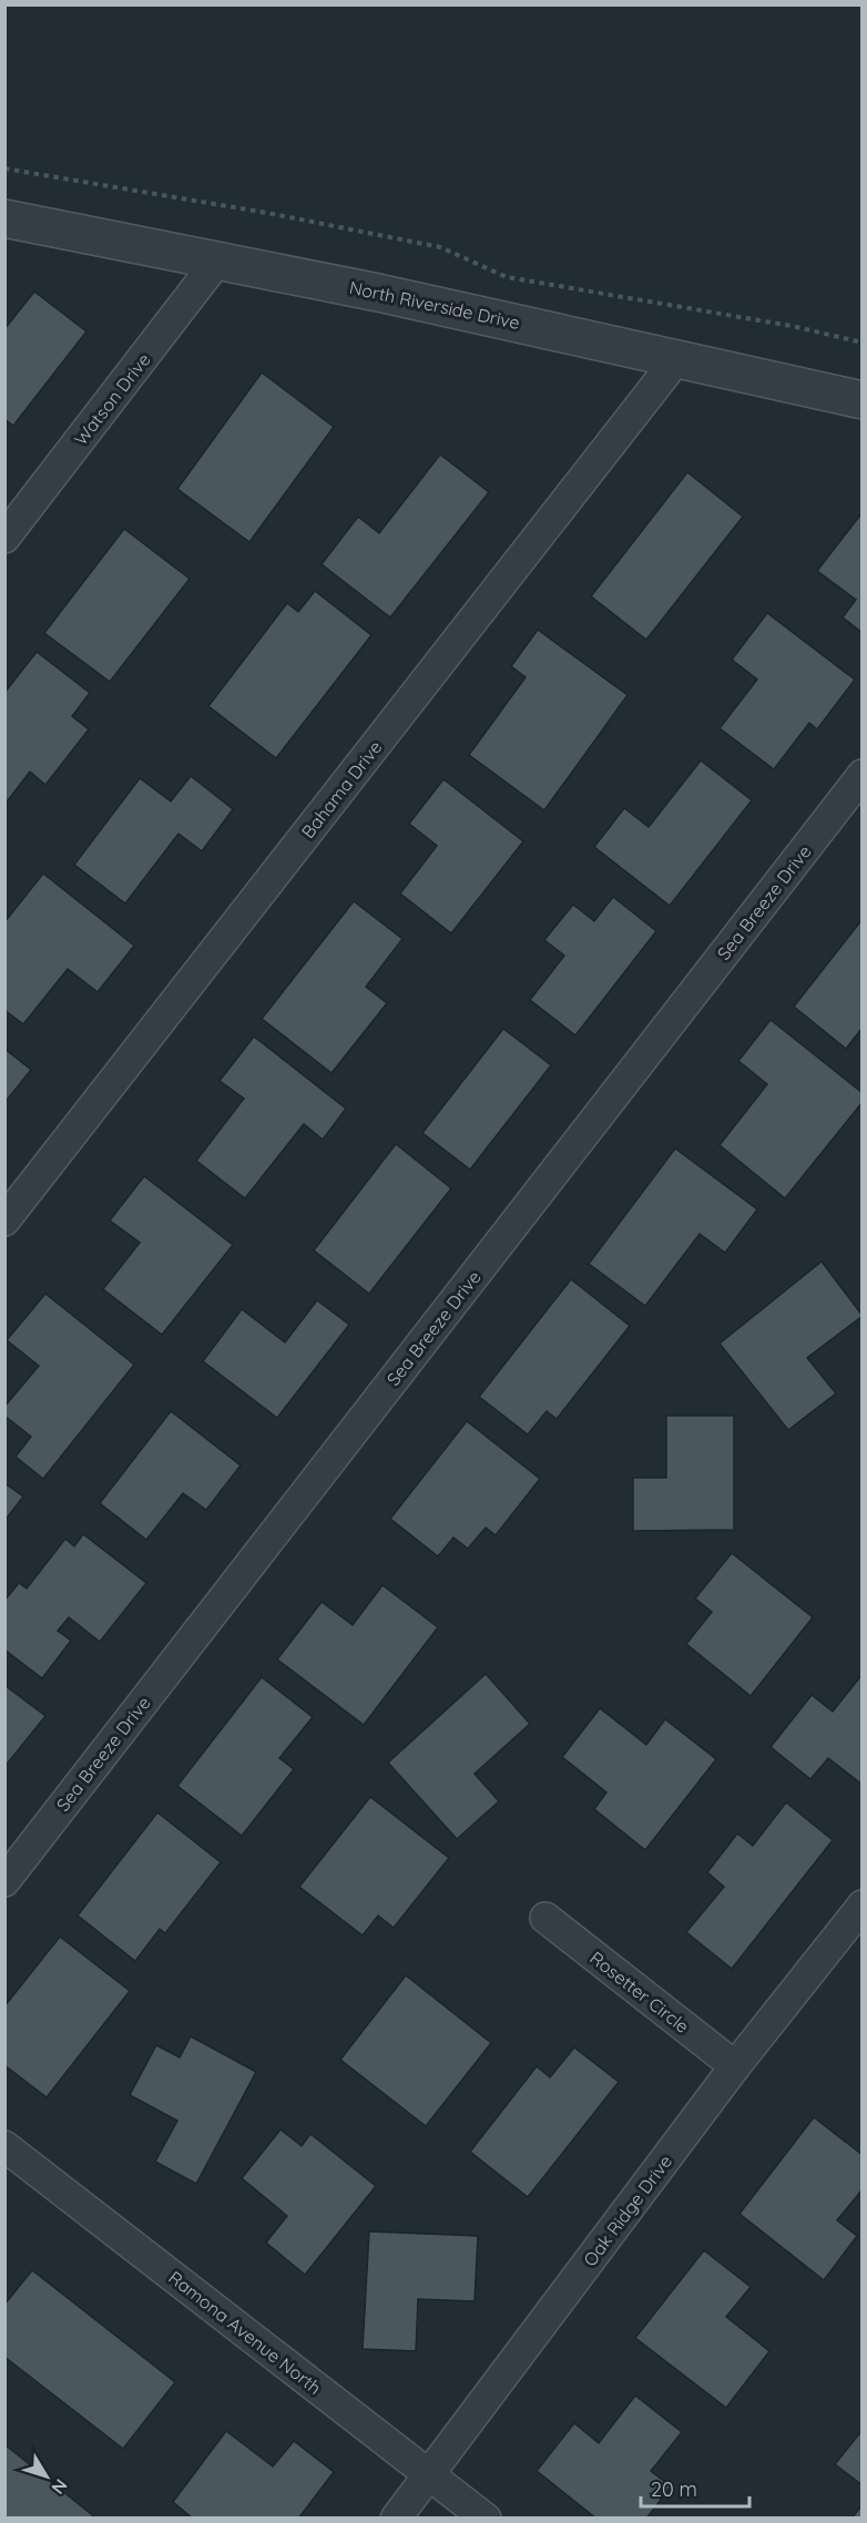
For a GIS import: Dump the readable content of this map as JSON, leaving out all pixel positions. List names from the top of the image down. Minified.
{"streets":{"street":["North Riverside Drive","Watson Drive","Bahama Drive","Sea Breeze Drive","Rosetter Circle","Oak Ridge Drive","Ramona Avenue North"]},"crossings":[["North Riverside Drive","Watson Drive"],["North Riverside Drive","Bahama Drive"],["Rosetter Circle","Oak Ridge Drive"],["Oak Ridge Drive","Ramona Avenue North"]],"scale_bar":"20 m","north":"bottom right"}
